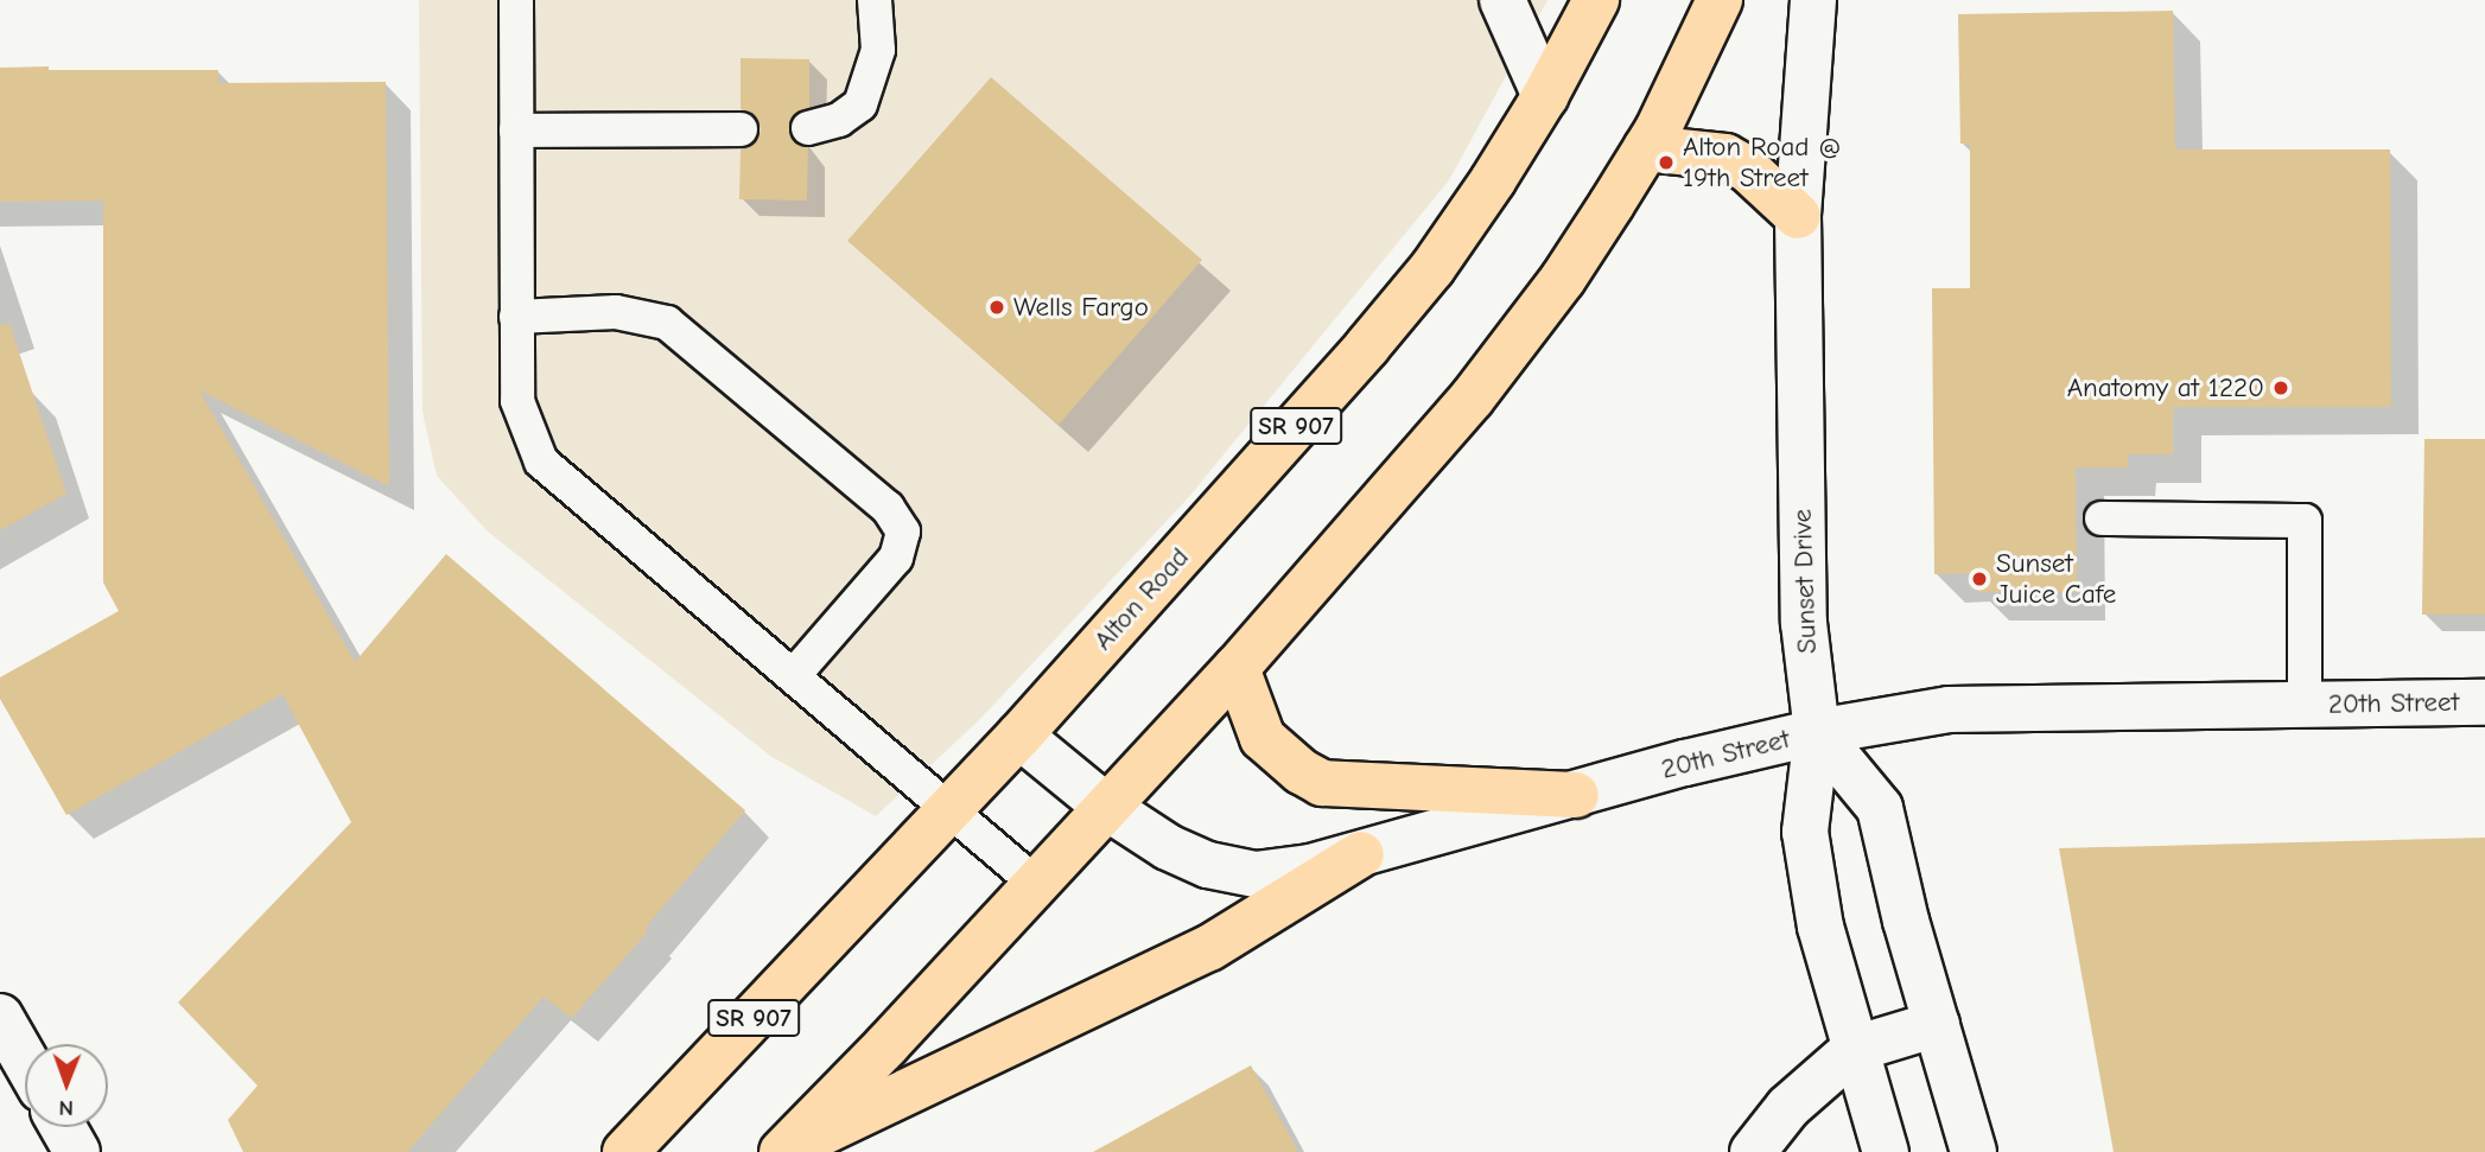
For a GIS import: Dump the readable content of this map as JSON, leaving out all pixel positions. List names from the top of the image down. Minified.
{"streets":{"highway":["SR 907","Alton Road"],"street":["Sunset Drive","20th Street"]},"crossings":[["Sunset Drive","20th Street"],["Alton Road","20th Street"]],"places":["Alton Road @ 19th Street","Wells Fargo","Anatomy at 1220","Sunset Juice Cafe"],"north":"bottom"}
